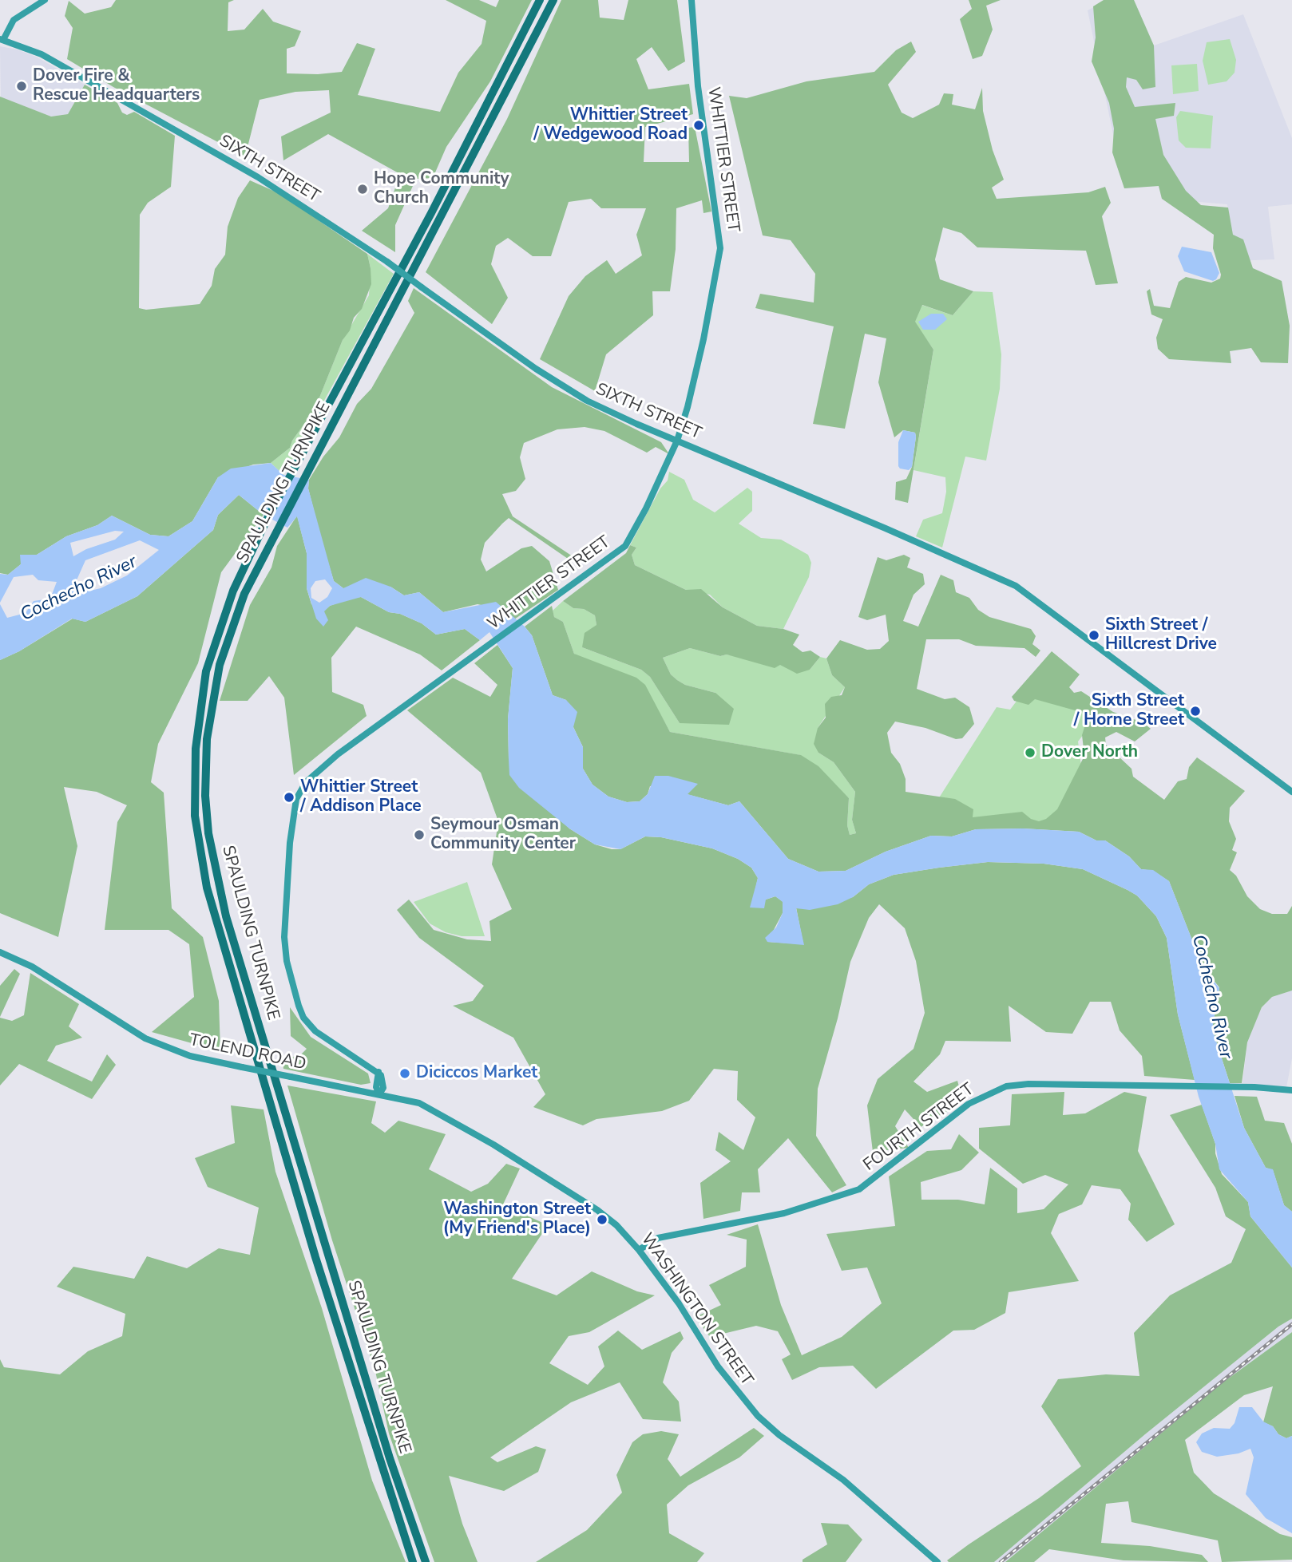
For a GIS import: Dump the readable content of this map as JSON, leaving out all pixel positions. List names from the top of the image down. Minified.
{"streets":{"highway":["SPAULDING TURNPIKE"],"street":["WHITTIER STREET","SIXTH STREET","TOLEND ROAD","FOURTH STREET","WASHINGTON STREET"]},"crossings":[["WHITTIER STREET","SIXTH STREET"],["WHITTIER STREET","TOLEND ROAD"],["WHITTIER STREET","WASHINGTON STREET"],["TOLEND ROAD","WASHINGTON STREET"],["FOURTH STREET","WASHINGTON STREET"]],"water":["Cochecho River"],"places":["Dover Fire & Rescue Headquarters","Whittier Street / Wedgewood Road","Hope Community Church","Sixth Street / Hillcrest Drive","Sixth Street / Horne Street","Dover North","Whittier Street / Addison Place","Seymour Osman Community Center","Diciccos Market","Washington Street (My Friend's Place)"]}
